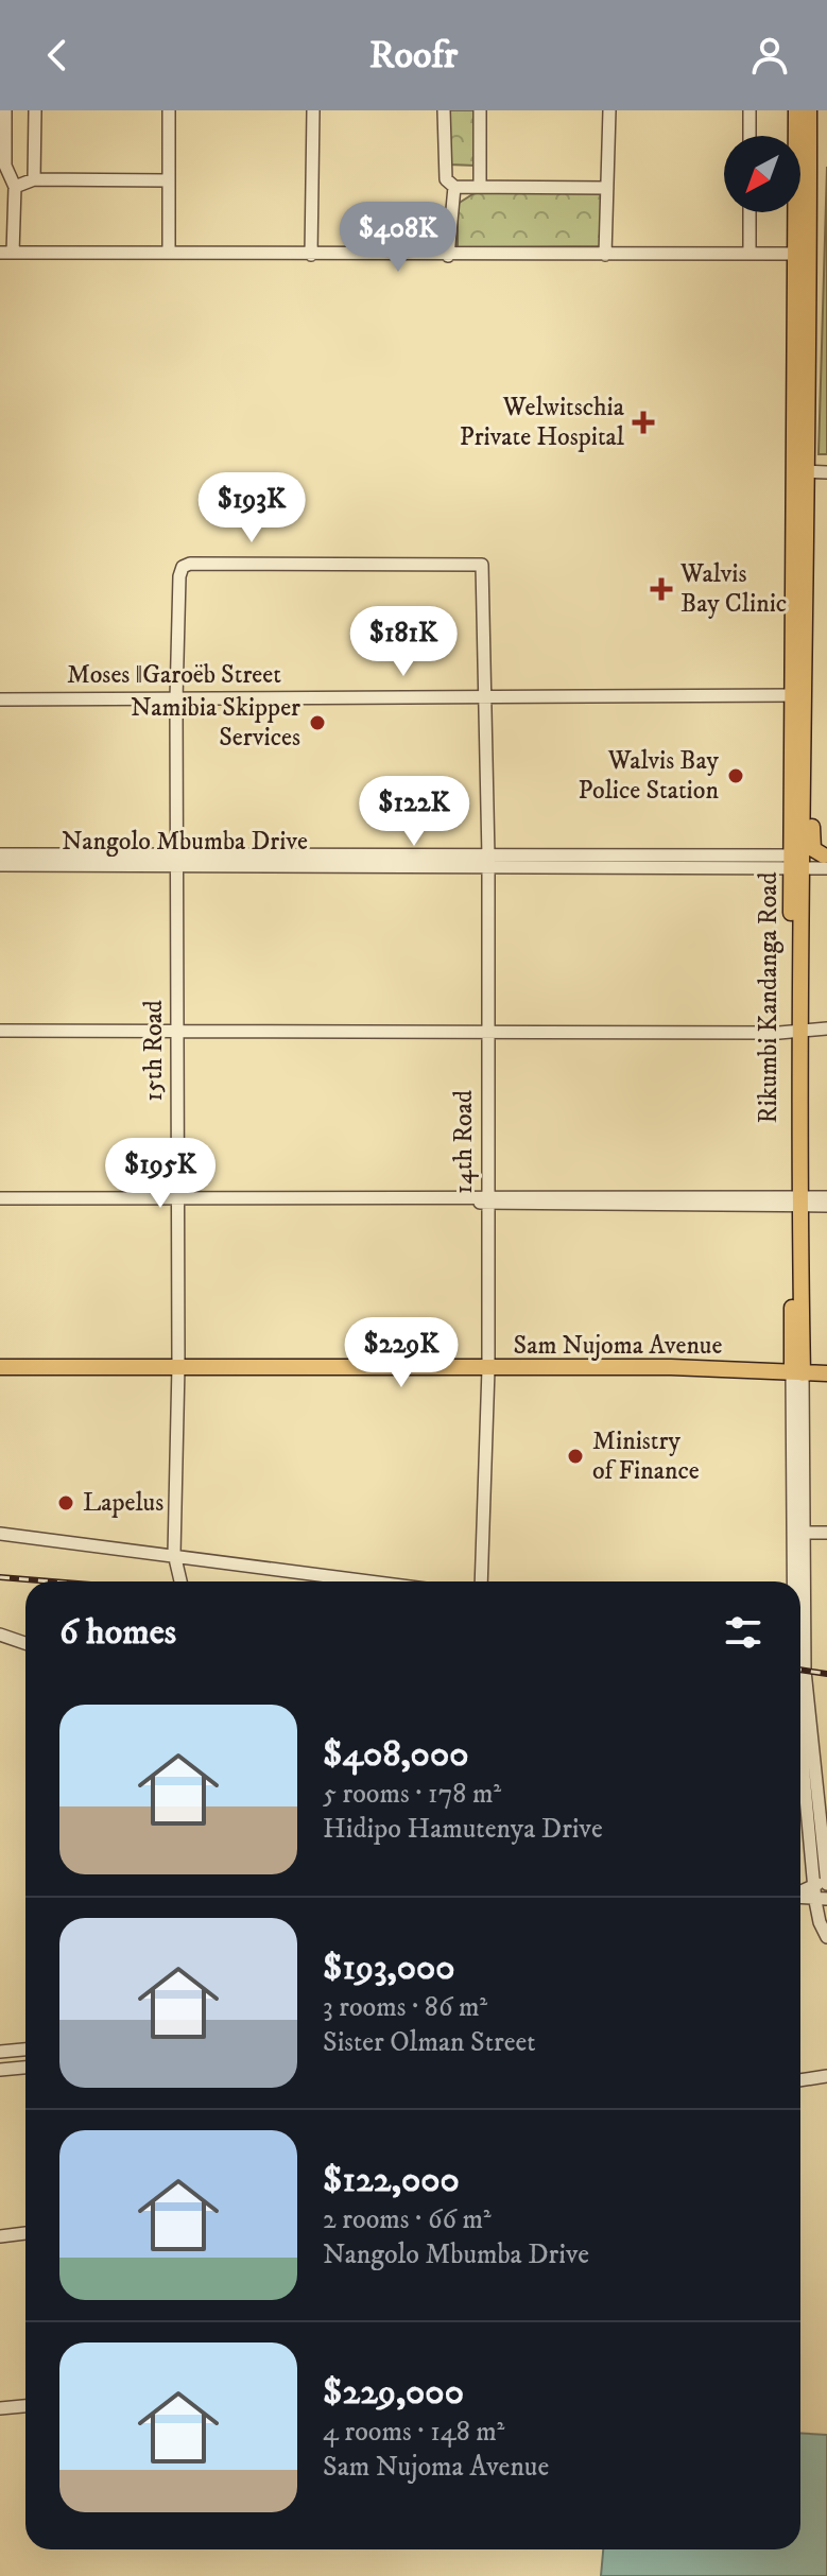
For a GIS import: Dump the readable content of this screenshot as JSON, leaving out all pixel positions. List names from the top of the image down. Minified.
{"streets":{"main road":["Rikumbi Kandanga Road","Sam Nujoma Avenue"],"street":["Moses ǁGaroëb Street","Nangolo Mbumba Drive","15th Road","14th Road"]},"crossings":[["Moses ǁGaroëb Street","Rikumbi Kandanga Road"],["Moses ǁGaroëb Street","15th Road"],["Moses ǁGaroëb Street","14th Road"],["Nangolo Mbumba Drive","Rikumbi Kandanga Road"],["Nangolo Mbumba Drive","15th Road"],["Nangolo Mbumba Drive","14th Road"],["Rikumbi Kandanga Road","Sam Nujoma Avenue"],["15th Road","14th Road"],["15th Road","Sam Nujoma Avenue"],["14th Road","Sam Nujoma Avenue"]],"places":{"health":["Welwitschia Private Hospital","Walvis Bay Clinic"],"other":["Namibia Skipper Services","Walvis Bay Police Station","Ministry of Finance","Lapelus"]},"north":"bottom left","page":{"header":"Roofr","price":["$408K","$193K","$181K","$122K","$195K","$229K"],"heading":"6 homes","list":[{"name":"$408,000","note":"5 rooms · 178 m² · Hidipo Hamutenya Drive"},{"name":"$193,000","note":"3 rooms · 86 m² · Sister Olman Street"},{"name":"$122,000","note":"2 rooms · 66 m² · Nangolo Mbumba Drive"},{"name":"$229,000","note":"4 rooms · 148 m² · Sam Nujoma Avenue"}]}}
